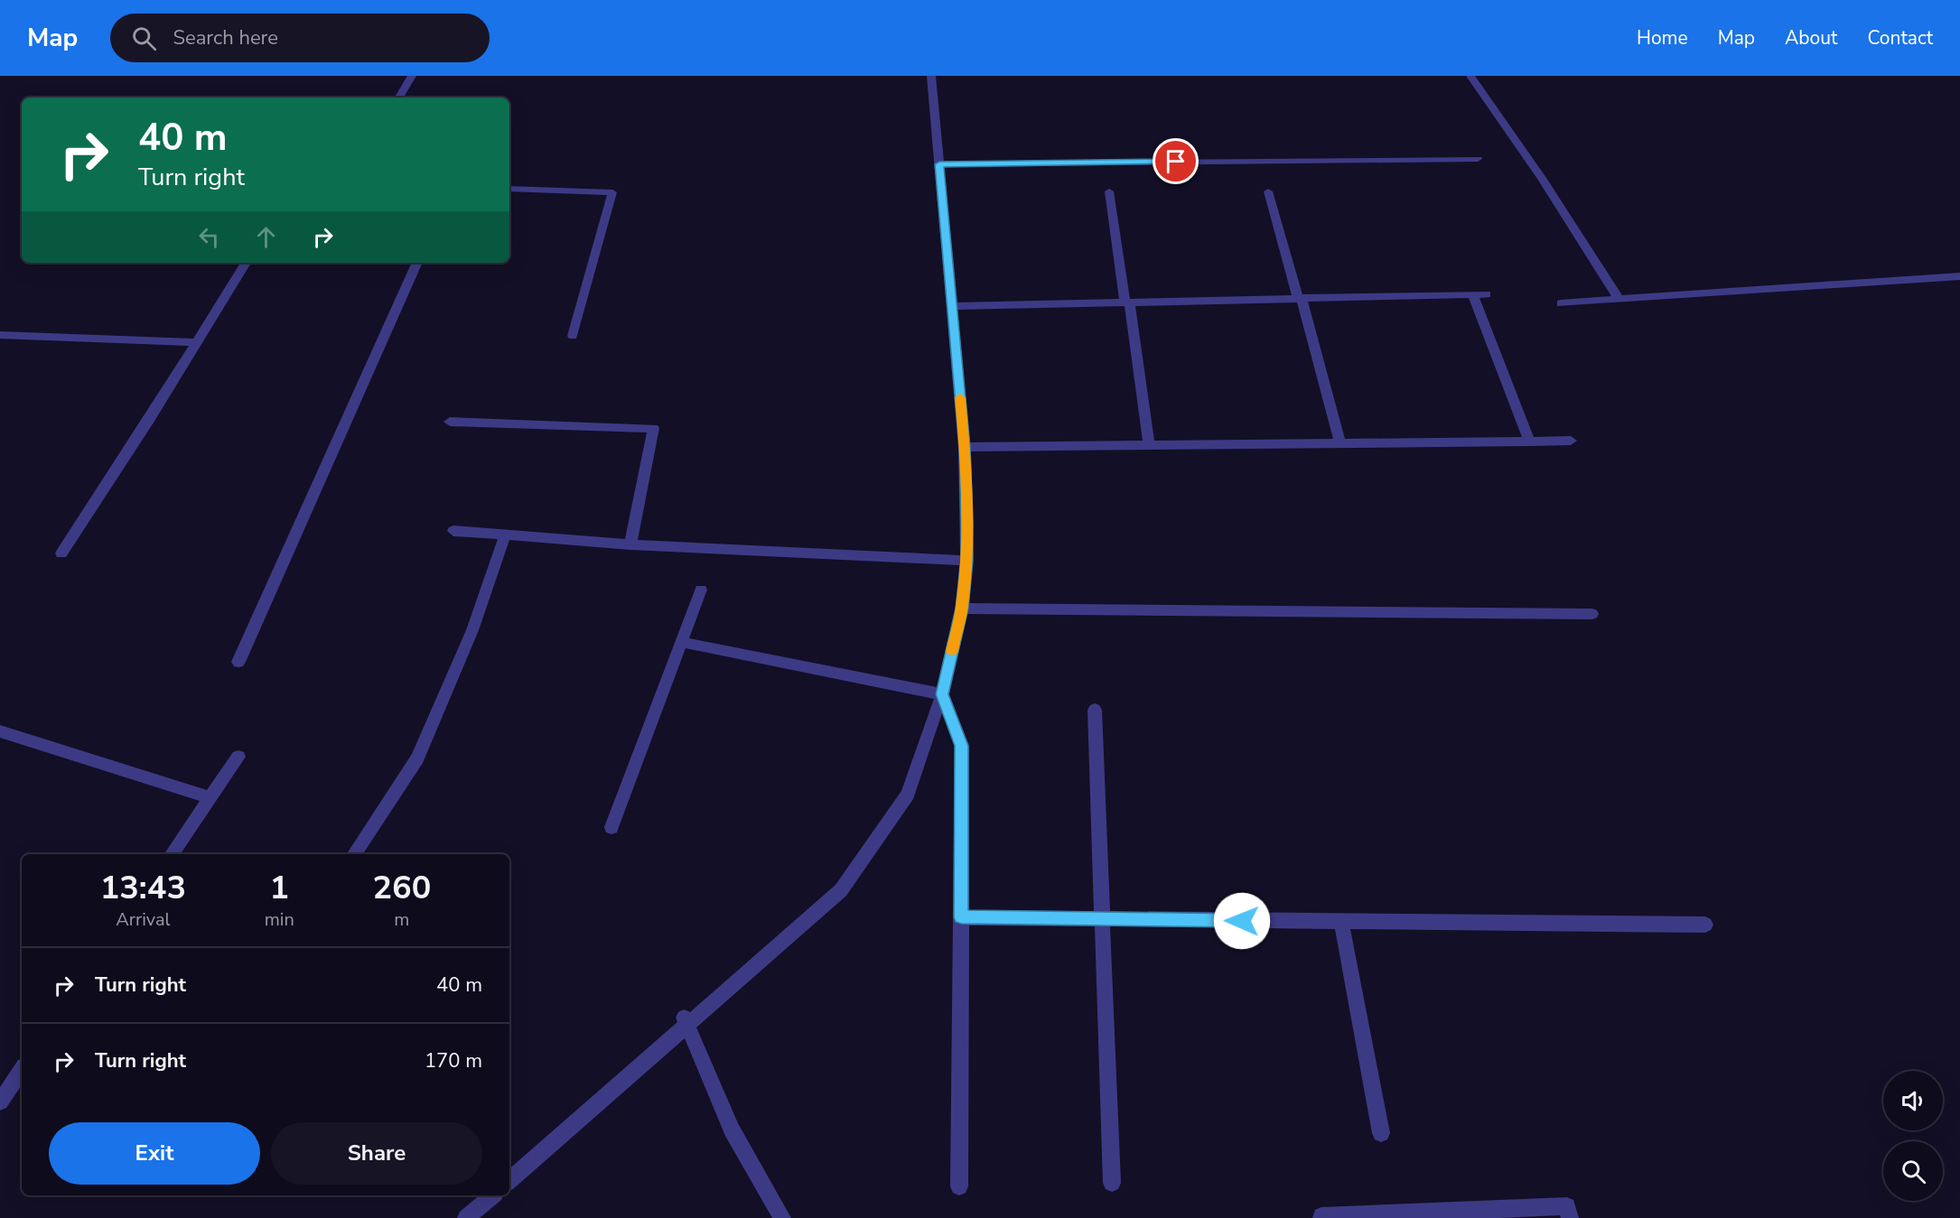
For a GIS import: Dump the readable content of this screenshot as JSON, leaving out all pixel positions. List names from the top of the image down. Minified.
{"page":{"header":"Map","search":"Search here","nav":["Home","Map","About","Contact"],"turn":["40 m","Turn right"],"eta":["13:43","Arrival","1","min","260","m"],"list":[{"name":"Turn right","value":"40 m"},{"name":"Turn right","value":"170 m"}],"buttons":["Exit","Share"]}}
